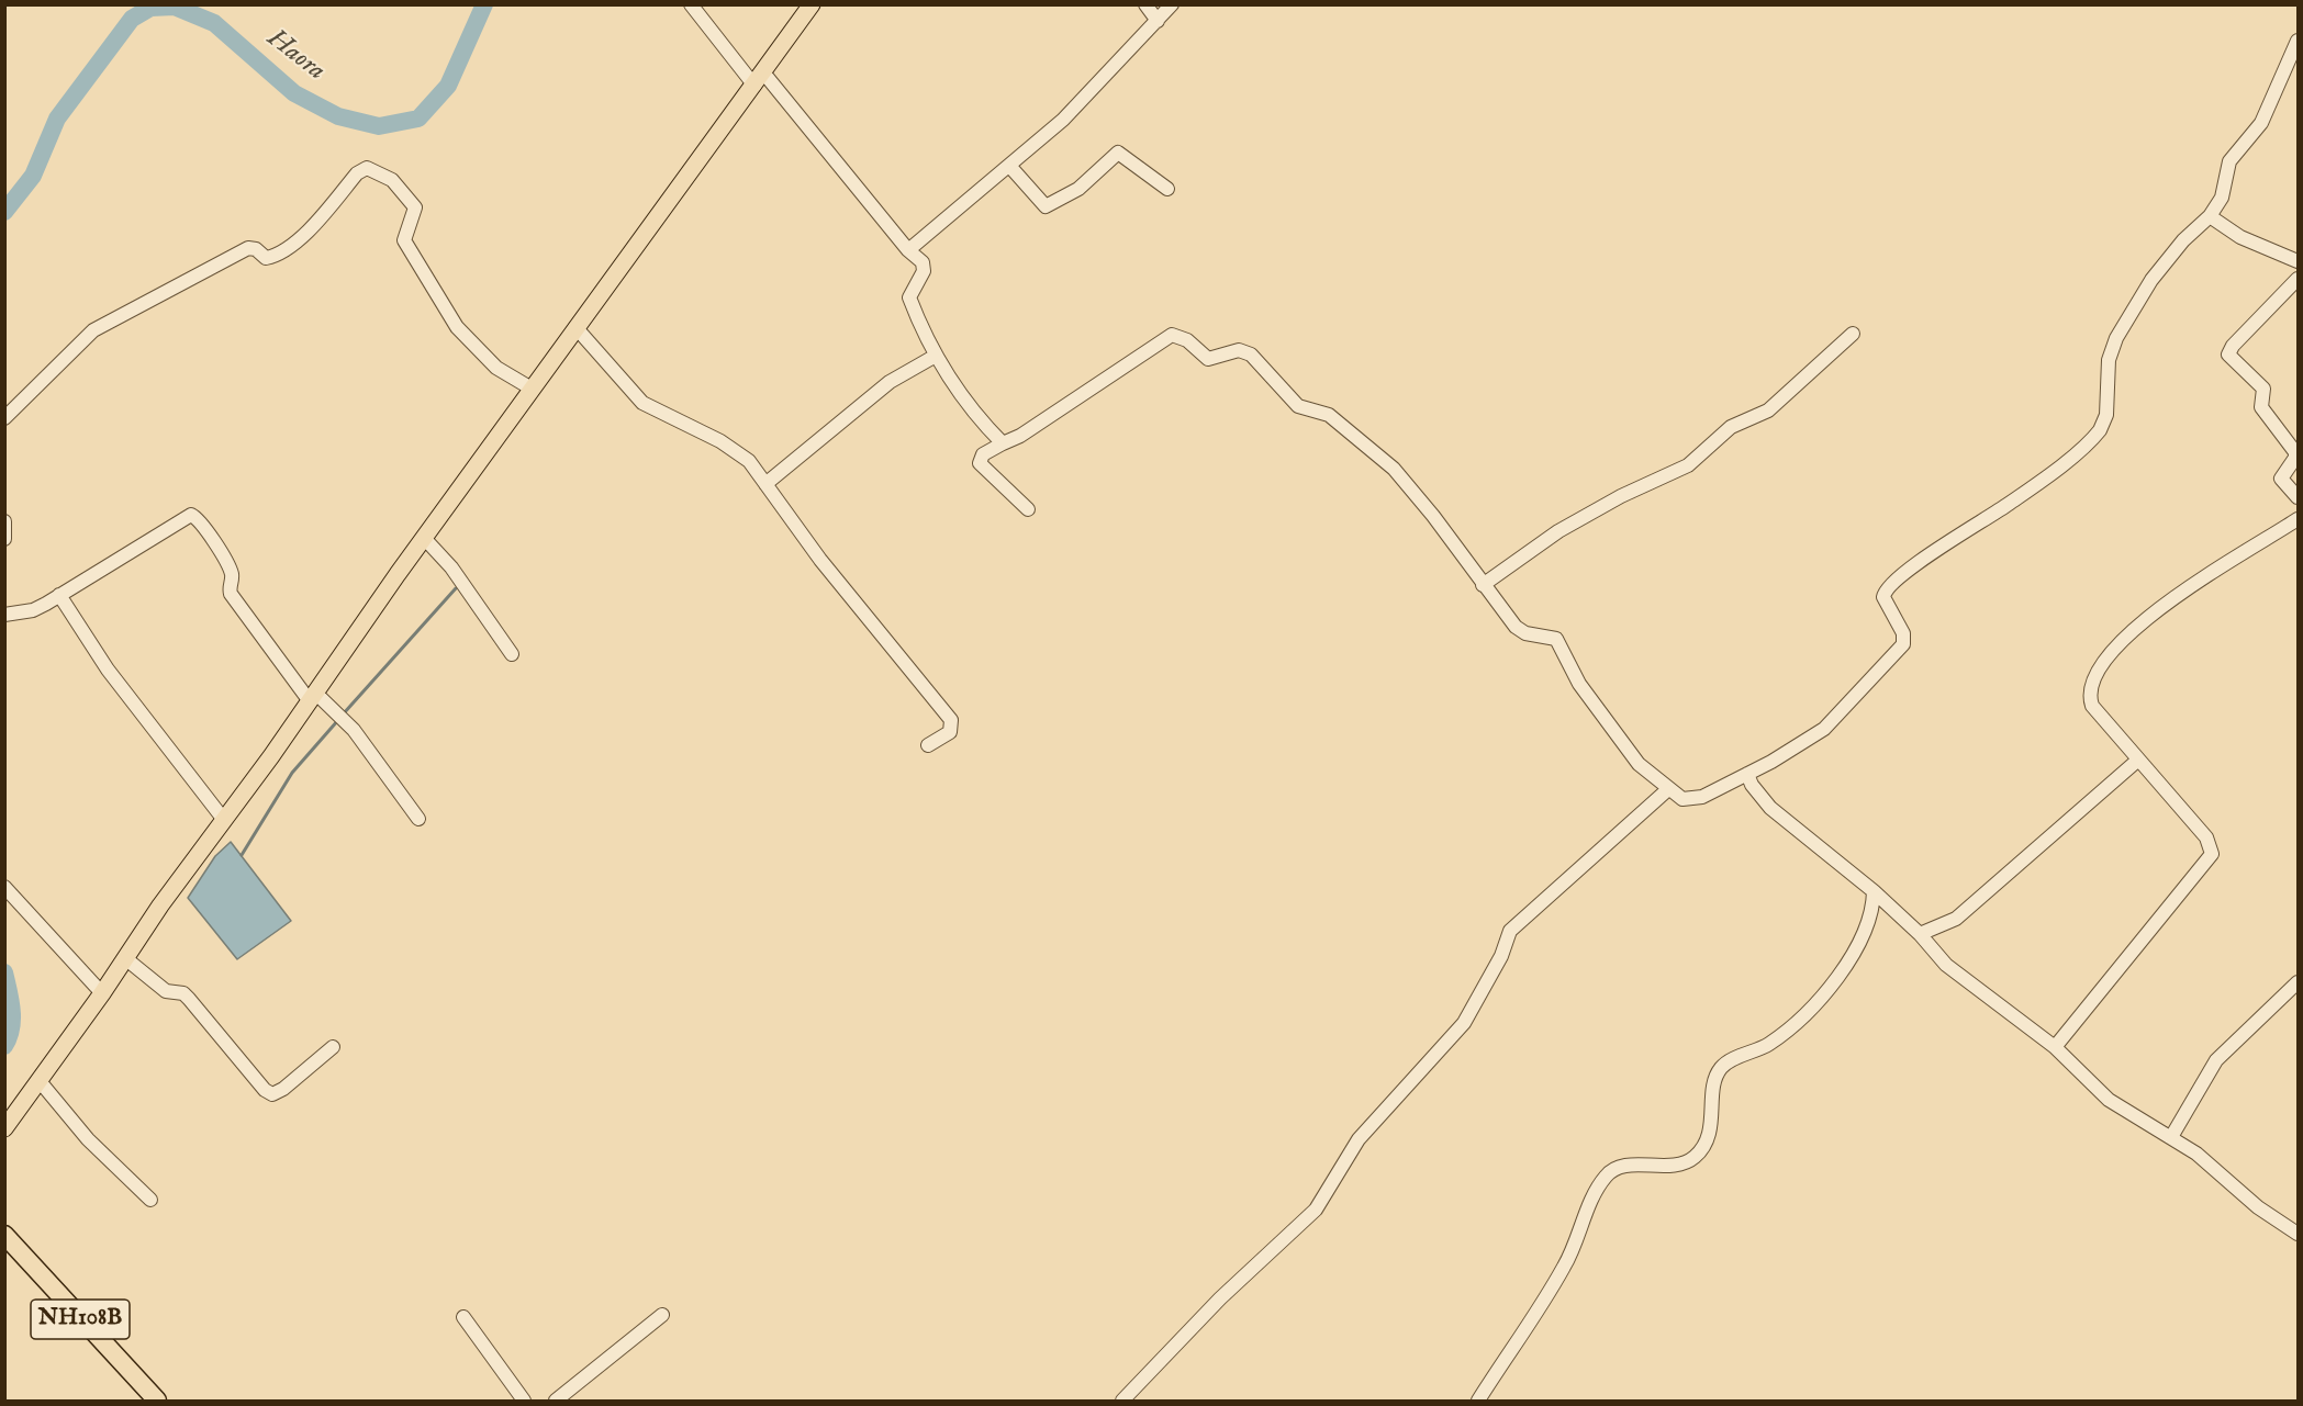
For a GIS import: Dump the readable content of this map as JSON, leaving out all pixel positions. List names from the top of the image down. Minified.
{"streets":{"highway":["NH108B"]},"water":["Haora"]}
